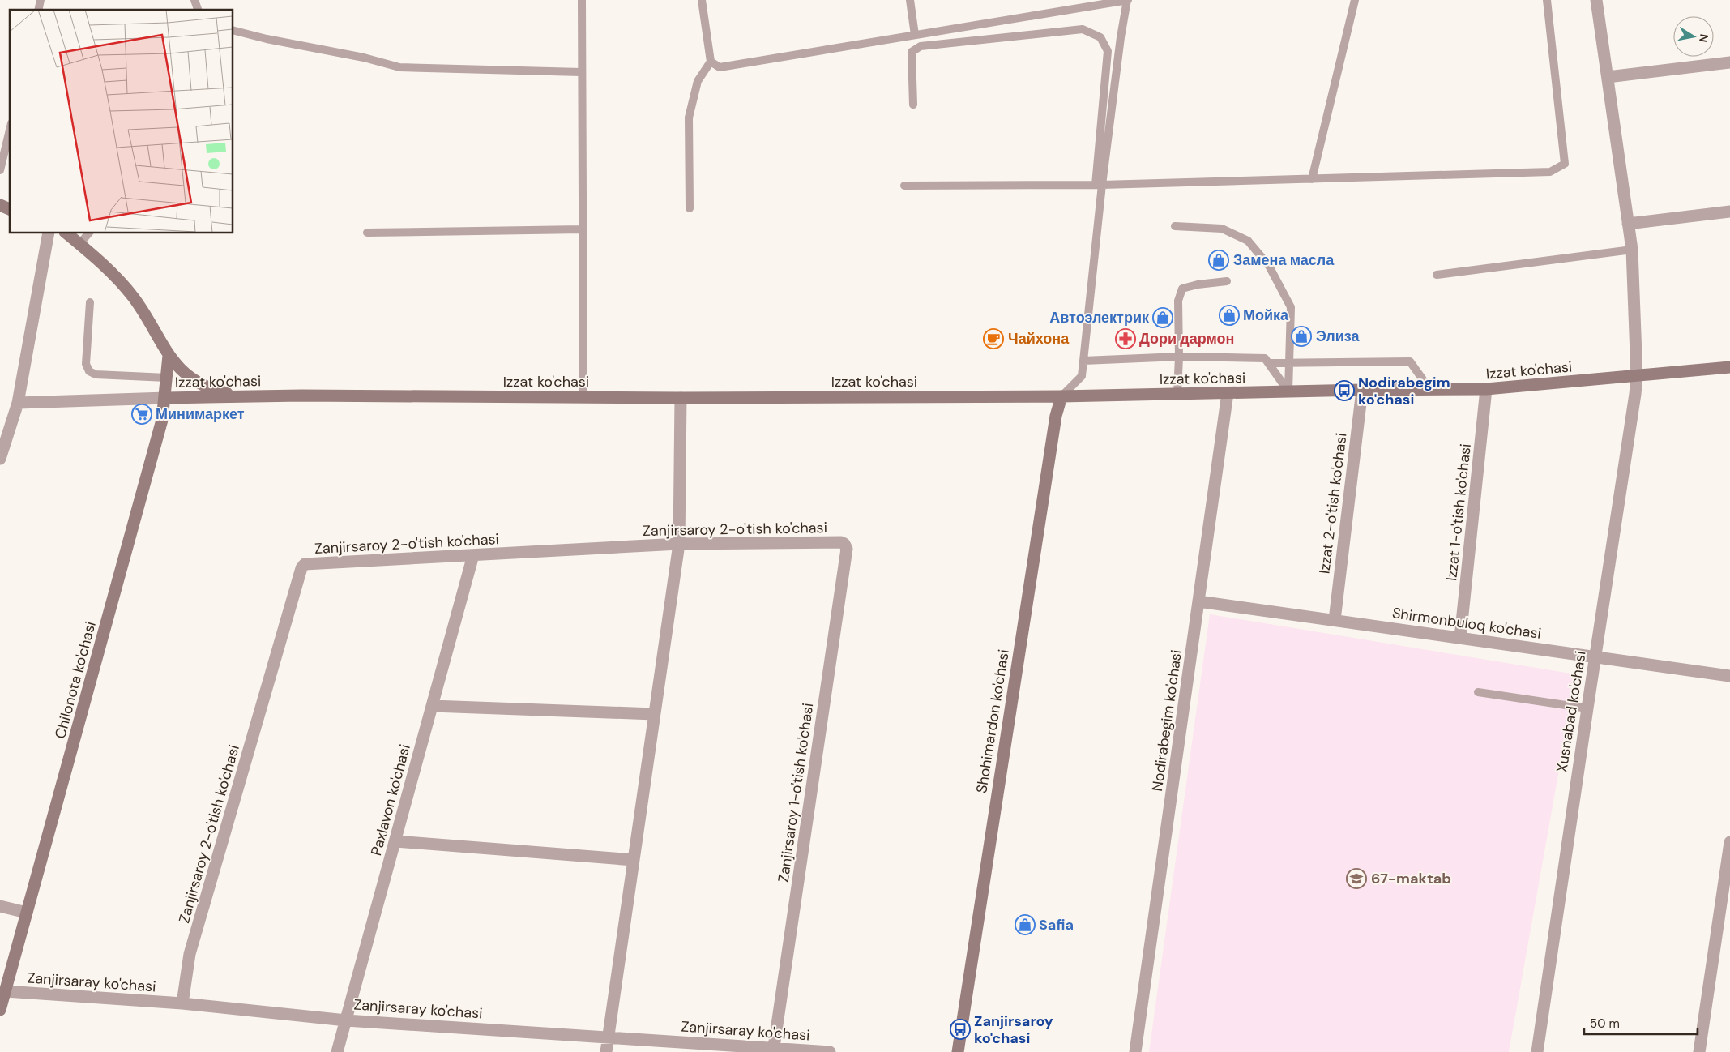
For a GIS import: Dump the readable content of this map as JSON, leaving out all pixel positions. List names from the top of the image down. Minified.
{"streets":{"street":["Izzat ko'chasi","Izzat 2-o'tish ko'chasi","Izzat 1-o'tish ko'chasi","Zanjirsaroy 2-o'tish ko'chasi","Shirmonbuloq ko'chasi","Chilonota ko'chasi","Xusnabad ko'chasi","Nodirabegim ko'chasi","Shohimardon ko'chasi","Zanjirsaroy 1-o'tish ko'chasi","Paxlavon ko'chasi","Zanjirsaray ko'chasi"]},"crossings":[["Izzat ko'chasi","Izzat 2-o'tish ko'chasi"],["Izzat ko'chasi","Izzat 1-o'tish ko'chasi"],["Izzat ko'chasi","Chilonota ko'chasi"],["Izzat ko'chasi","Xusnabad ko'chasi"],["Izzat ko'chasi","Nodirabegim ko'chasi"],["Izzat ko'chasi","Shohimardon ko'chasi"],["Izzat 2-o'tish ko'chasi","Shirmonbuloq ko'chasi"],["Izzat 1-o'tish ko'chasi","Shirmonbuloq ko'chasi"],["Zanjirsaroy 2-o'tish ko'chasi","Zanjirsaroy 1-o'tish ko'chasi"],["Zanjirsaroy 2-o'tish ko'chasi","Paxlavon ko'chasi"],["Zanjirsaroy 2-o'tish ko'chasi","Zanjirsaray ko'chasi"],["Shirmonbuloq ko'chasi","Xusnabad ko'chasi"],["Shirmonbuloq ko'chasi","Nodirabegim ko'chasi"],["Chilonota ko'chasi","Zanjirsaray ko'chasi"],["Zanjirsaroy 1-o'tish ko'chasi","Zanjirsaray ko'chasi"],["Paxlavon ko'chasi","Zanjirsaray ko'chasi"]],"places":{"shop":["Замена масла","Мойка","Автоэлектрик","Элиза","Safia"],"cafe":["Чайхона"],"pharmacy":["Дори дармон"],"bus stop":["Nodirabegim ko'chasi","Zanjirsaroy ko'chasi"],"supermarket":["Минимаркет"],"school or university":["67-maktab"]},"scale_bar":"50 m","north":"right"}
